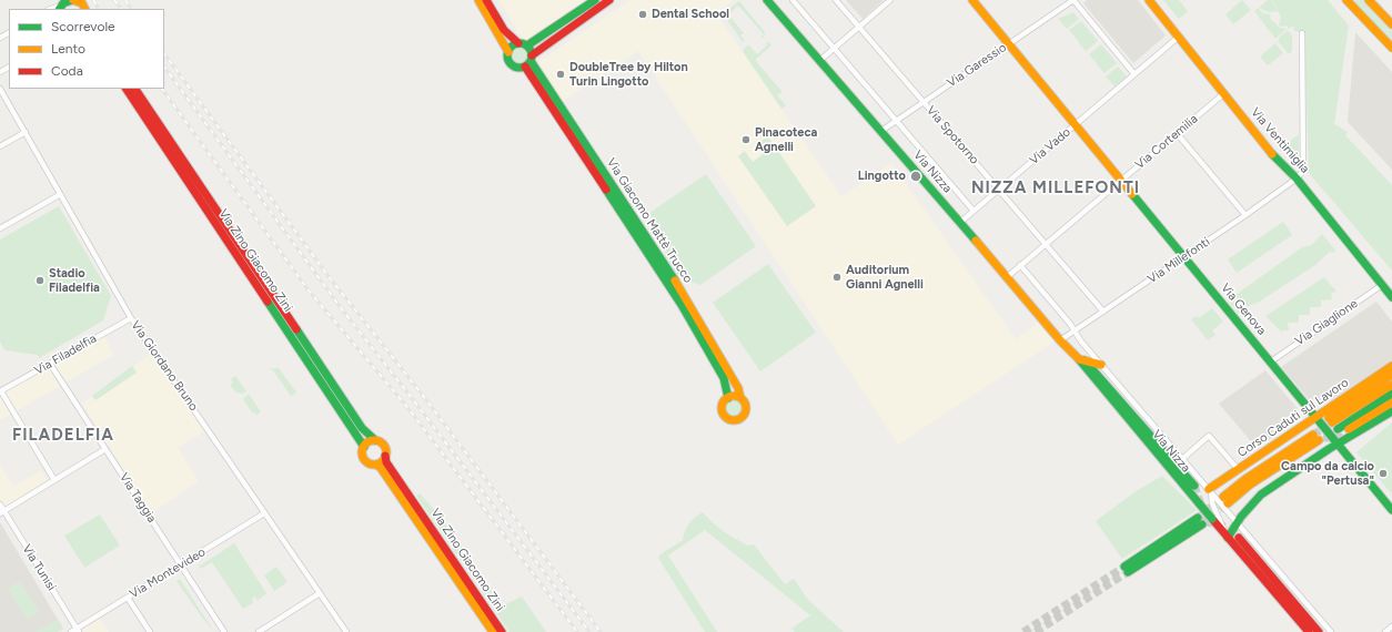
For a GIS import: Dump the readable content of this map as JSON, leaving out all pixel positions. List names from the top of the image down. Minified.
{"streets":{"street":["Via Garessio","Via Spotorno","Via Ventimiglia","Via Cortemilia","Via Vado","Via Nizza","Via Giacomo Mattè Trucco","Via Zino Giacomo Zini","Via Millefonti","Via Genova","Via Giaglione","Via Filadelfia","Via Giordano Bruno","Corso Caduti sul Lavoro","Via Taggia","Via Tunisi","Via Montevideo"]},"crossings":[["Via Garessio","Via Spotorno"],["Via Garessio","Via Nizza"],["Via Garessio","Via Genova"],["Via Spotorno","Via Cortemilia"],["Via Spotorno","Via Vado"],["Via Spotorno","Via Millefonti"],["Via Ventimiglia","Via Cortemilia"],["Via Ventimiglia","Via Millefonti"],["Via Ventimiglia","Via Giaglione"],["Via Cortemilia","Via Nizza"],["Via Cortemilia","Via Genova"],["Via Vado","Via Genova"],["Via Nizza","Via Millefonti"],["Via Nizza","Corso Caduti sul Lavoro"],["Via Millefonti","Via Genova"],["Via Genova","Via Giaglione"],["Via Genova","Corso Caduti sul Lavoro"],["Via Filadelfia","Via Giordano Bruno"],["Via Filadelfia","Via Taggia"],["Via Giordano Bruno","Via Montevideo"],["Via Taggia","Via Montevideo"],["Via Tunisi","Via Montevideo"]],"districts":["NIZZA MILLEFONTI","FILADELFIA"],"places":["Dental School","DoubleTree by Hilton Turin Lingotto","Pinacoteca Agnelli","Lingotto","Auditorium Gianni Agnelli","Stadio Filadelfia","Campo da calcio \"Pertusa\""],"legend":["Scorrevole","Lento","Coda"]}
